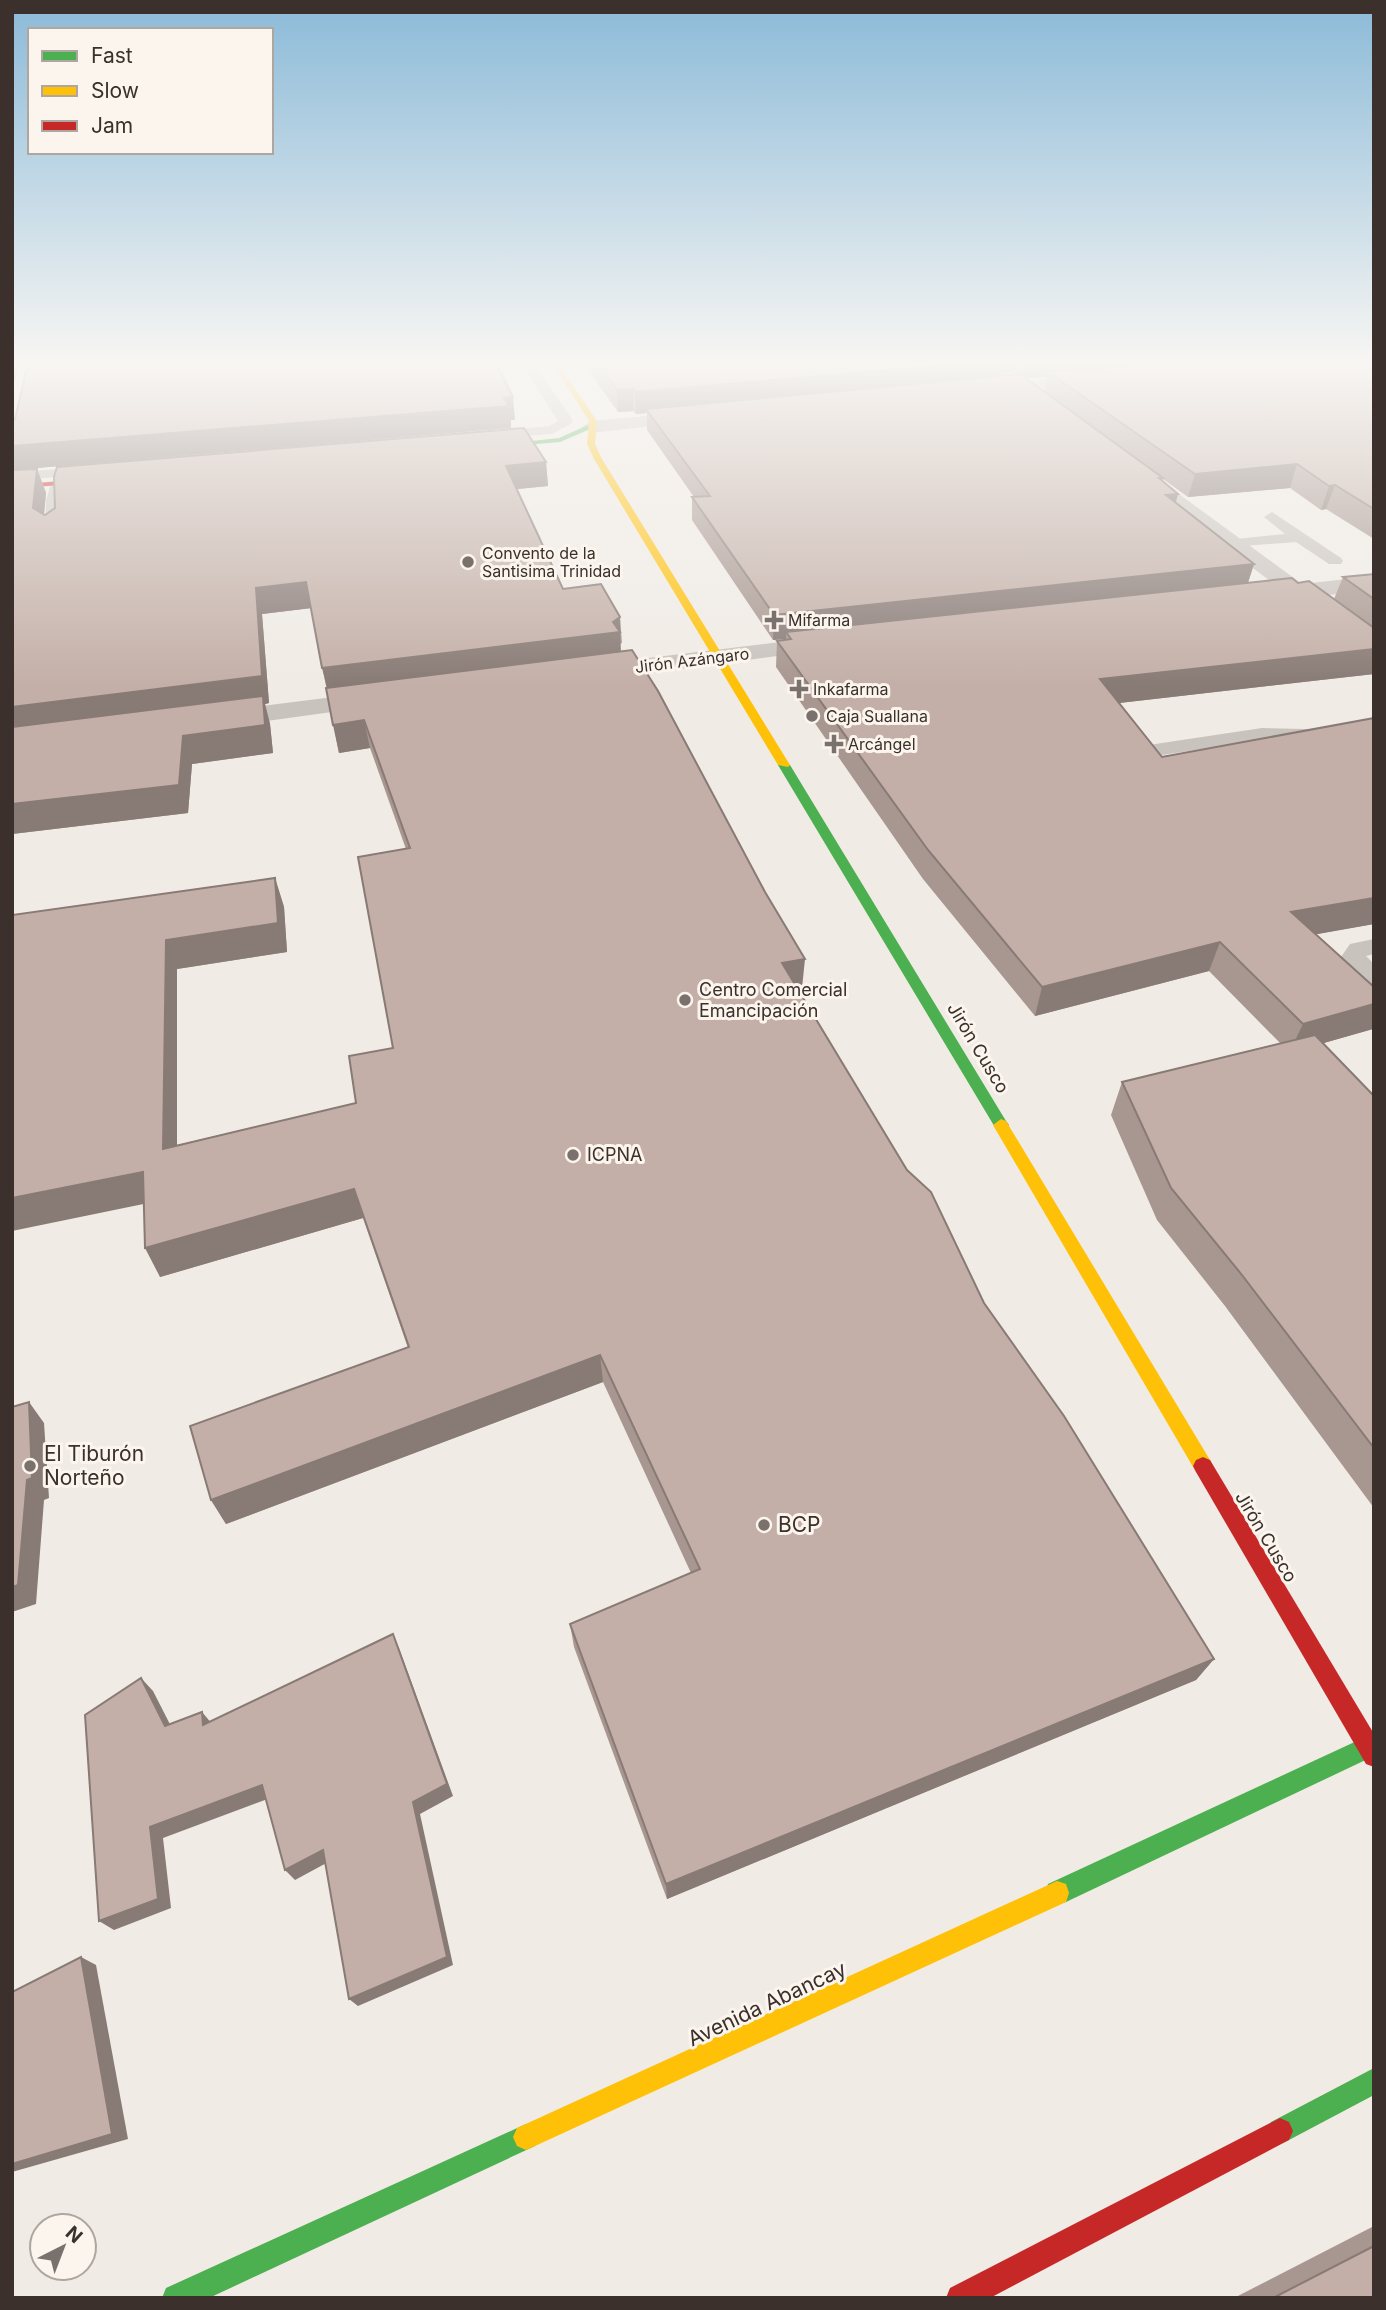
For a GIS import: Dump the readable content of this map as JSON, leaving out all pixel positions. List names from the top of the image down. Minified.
{"streets":{"street":["Jirón Azángaro","Jirón Cusco","Avenida Abancay"]},"crossings":[["Jirón Azángaro","Jirón Cusco"],["Jirón Cusco","Avenida Abancay"]],"places":{"other":["Convento de la Santisima Trinidad","Caja Suallana","Centro Comercial Emancipación","ICPNA","El Tiburón Norteño","BCP"],"health":["Mifarma","Inkafarma","Arcángel"]},"legend":["Fast","Slow","Jam"],"north":"top right"}
